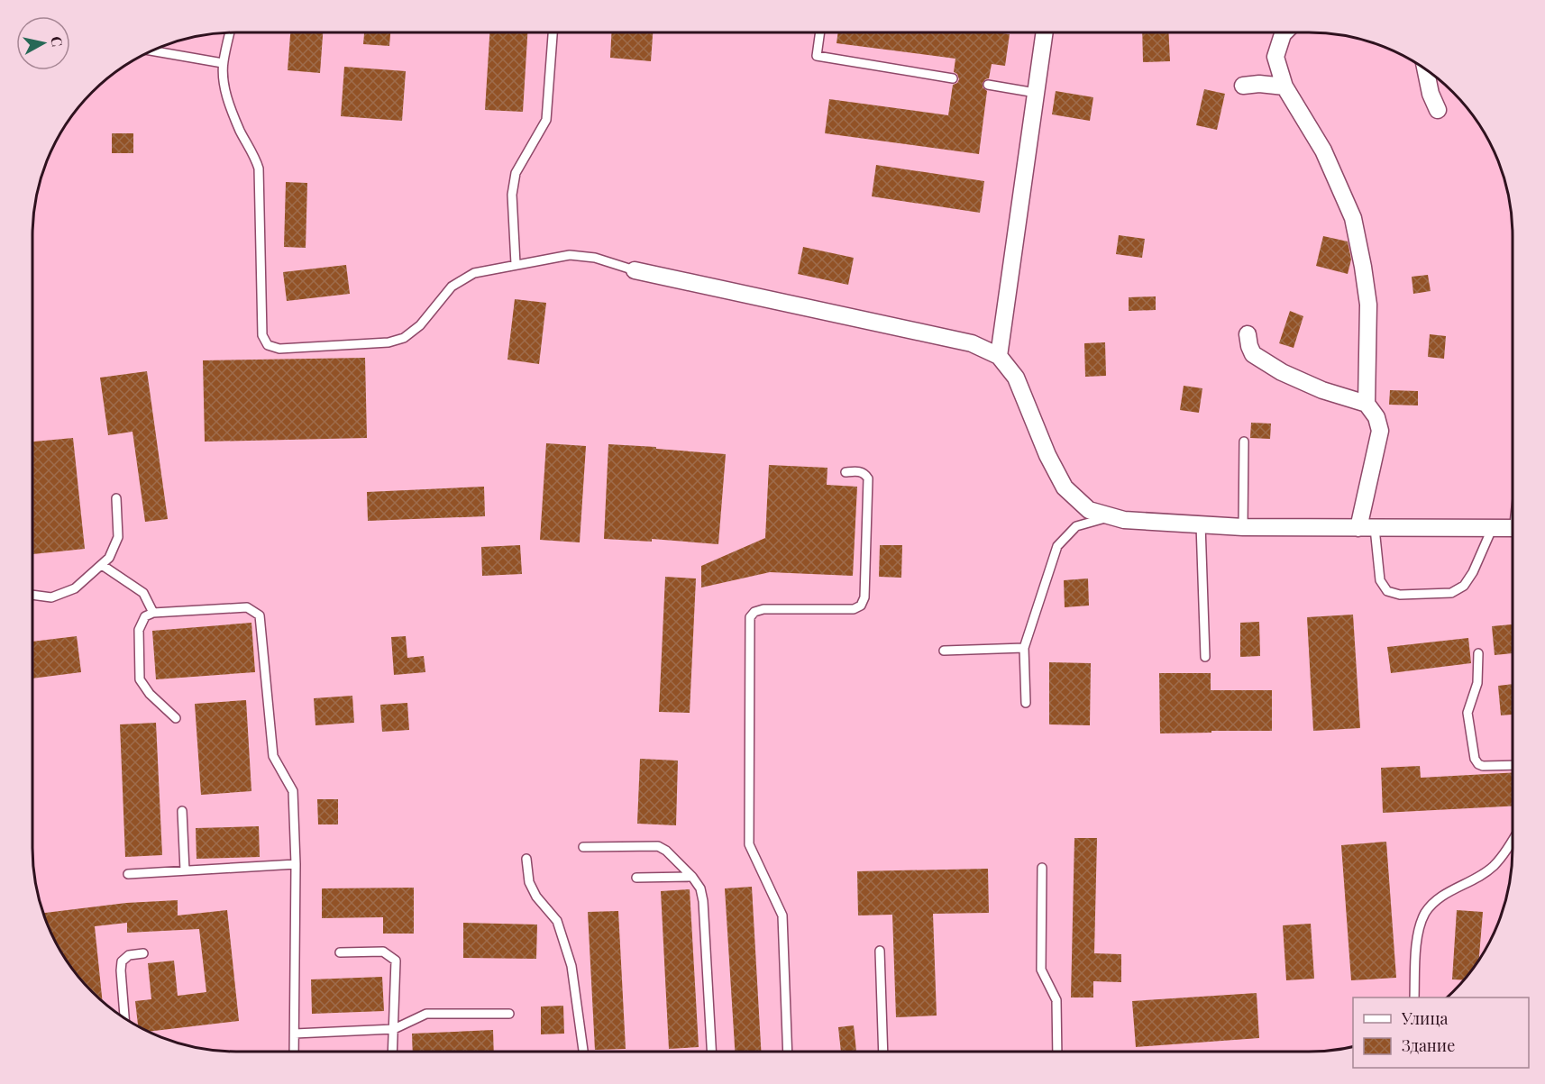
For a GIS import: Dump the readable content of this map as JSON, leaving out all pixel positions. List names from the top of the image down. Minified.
{"legend":["Улица","Здание"],"north":"right"}
